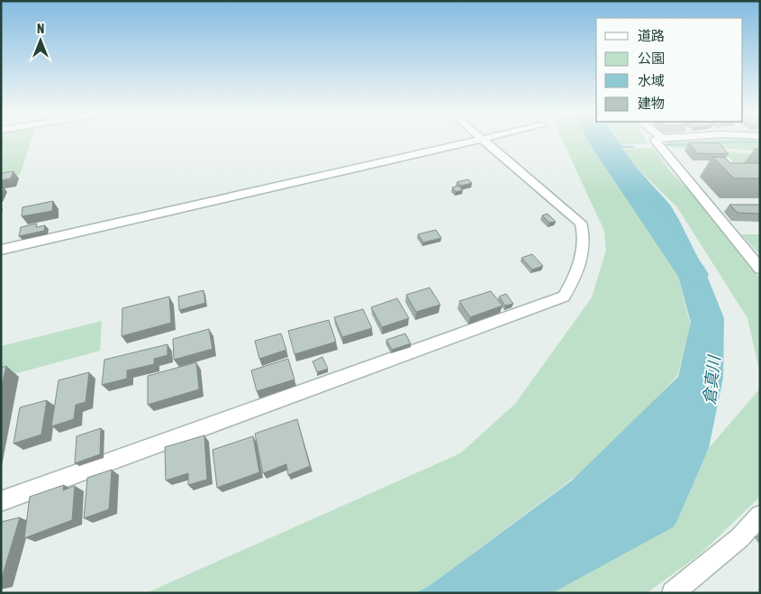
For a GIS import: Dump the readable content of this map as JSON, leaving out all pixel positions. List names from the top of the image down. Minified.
{"water":["倉真川"],"legend":["道路","公園","水域","建物"],"north":"top"}
